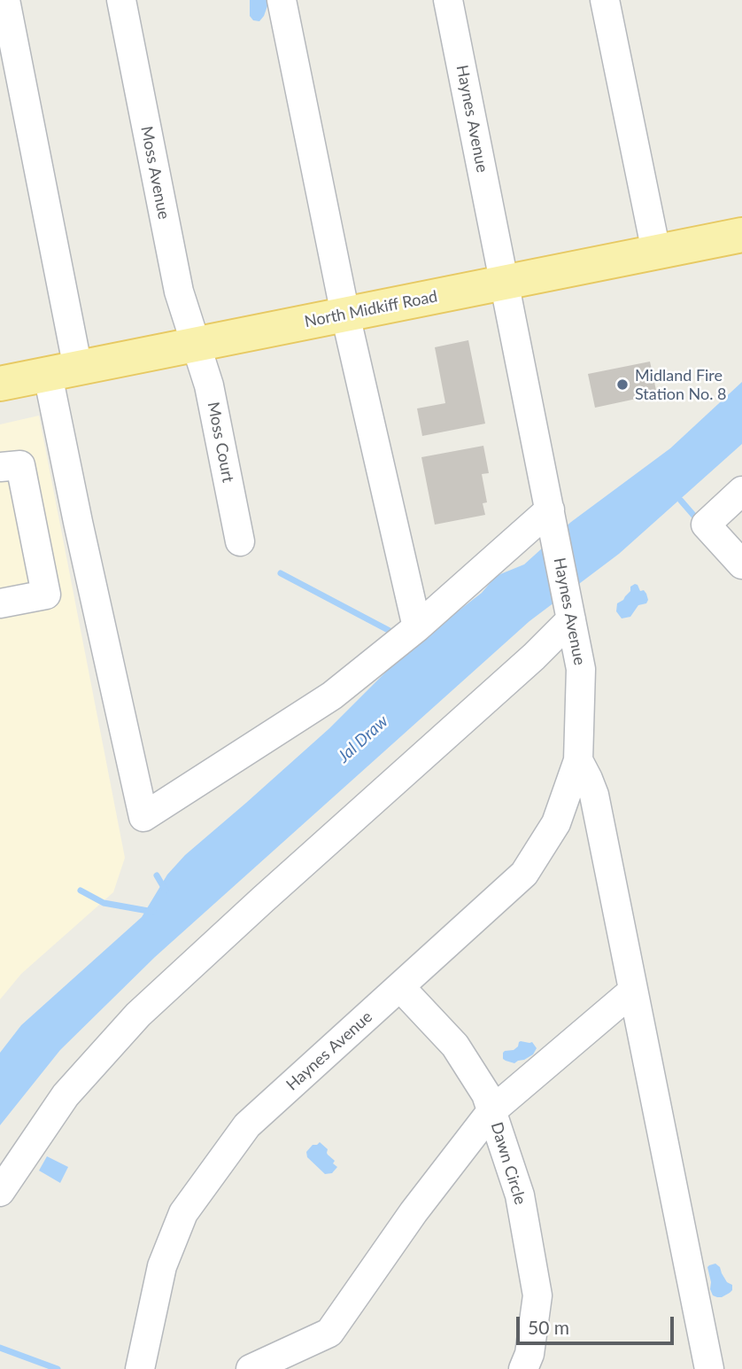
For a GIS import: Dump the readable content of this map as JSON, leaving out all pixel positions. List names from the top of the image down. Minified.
{"streets":{"main road":["North Midkiff Road"],"street":["Haynes Avenue","Moss Avenue","Moss Court","Dawn Circle"]},"crossings":[["Haynes Avenue","North Midkiff Road"],["Haynes Avenue","Dawn Circle"],["Moss Avenue","North Midkiff Road"],["Moss Avenue","Moss Court"],["North Midkiff Road","Moss Court"]],"water":["Jal Draw"],"places":["Midland Fire Station No. 8"],"scale_bar":"50 m"}
